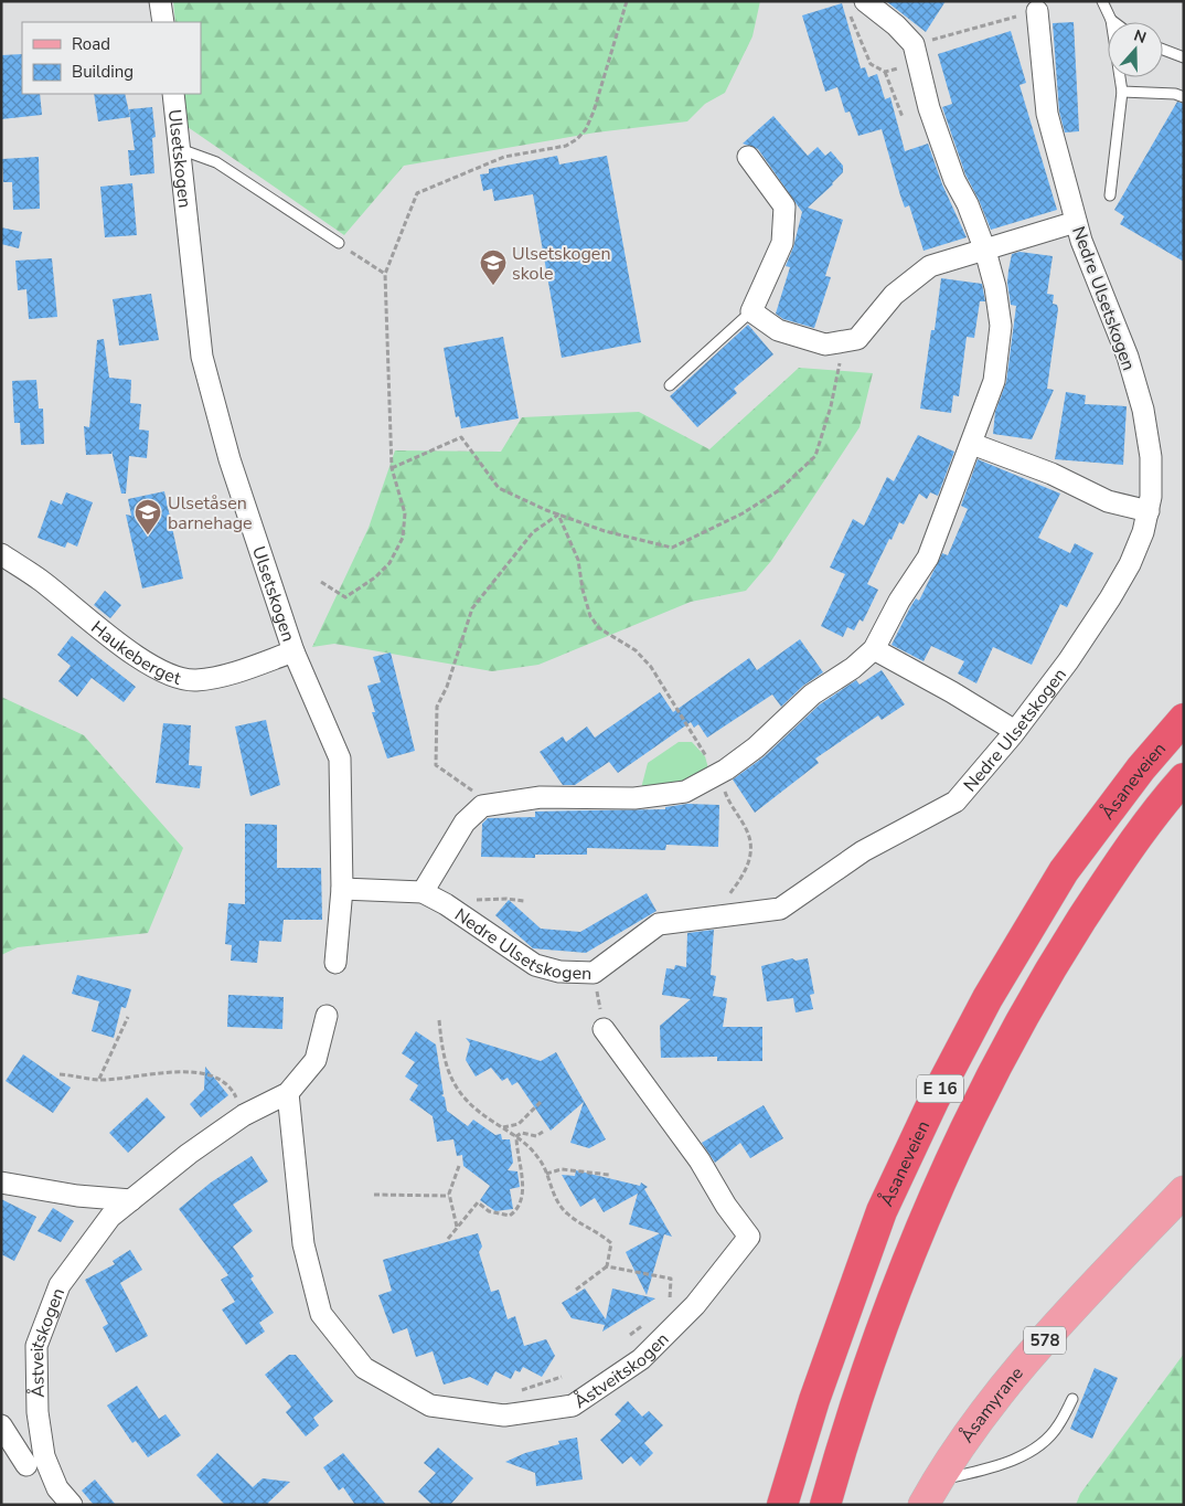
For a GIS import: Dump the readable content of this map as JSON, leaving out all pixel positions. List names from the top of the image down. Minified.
{"streets":{"highway":["Åsaneveien","E 16"],"main road":["578","Åsamyrane"],"street":["Ulsetskogen","Nedre Ulsetskogen","Haukeberget","Åstveitskogen"]},"crossings":[["Ulsetskogen","Nedre Ulsetskogen"],["Ulsetskogen","Haukeberget"]],"places":{"school or university":["Ulsetskogen skole","Ulsetåsen barnehage"]},"legend":["Road","Building"],"north":"top"}
